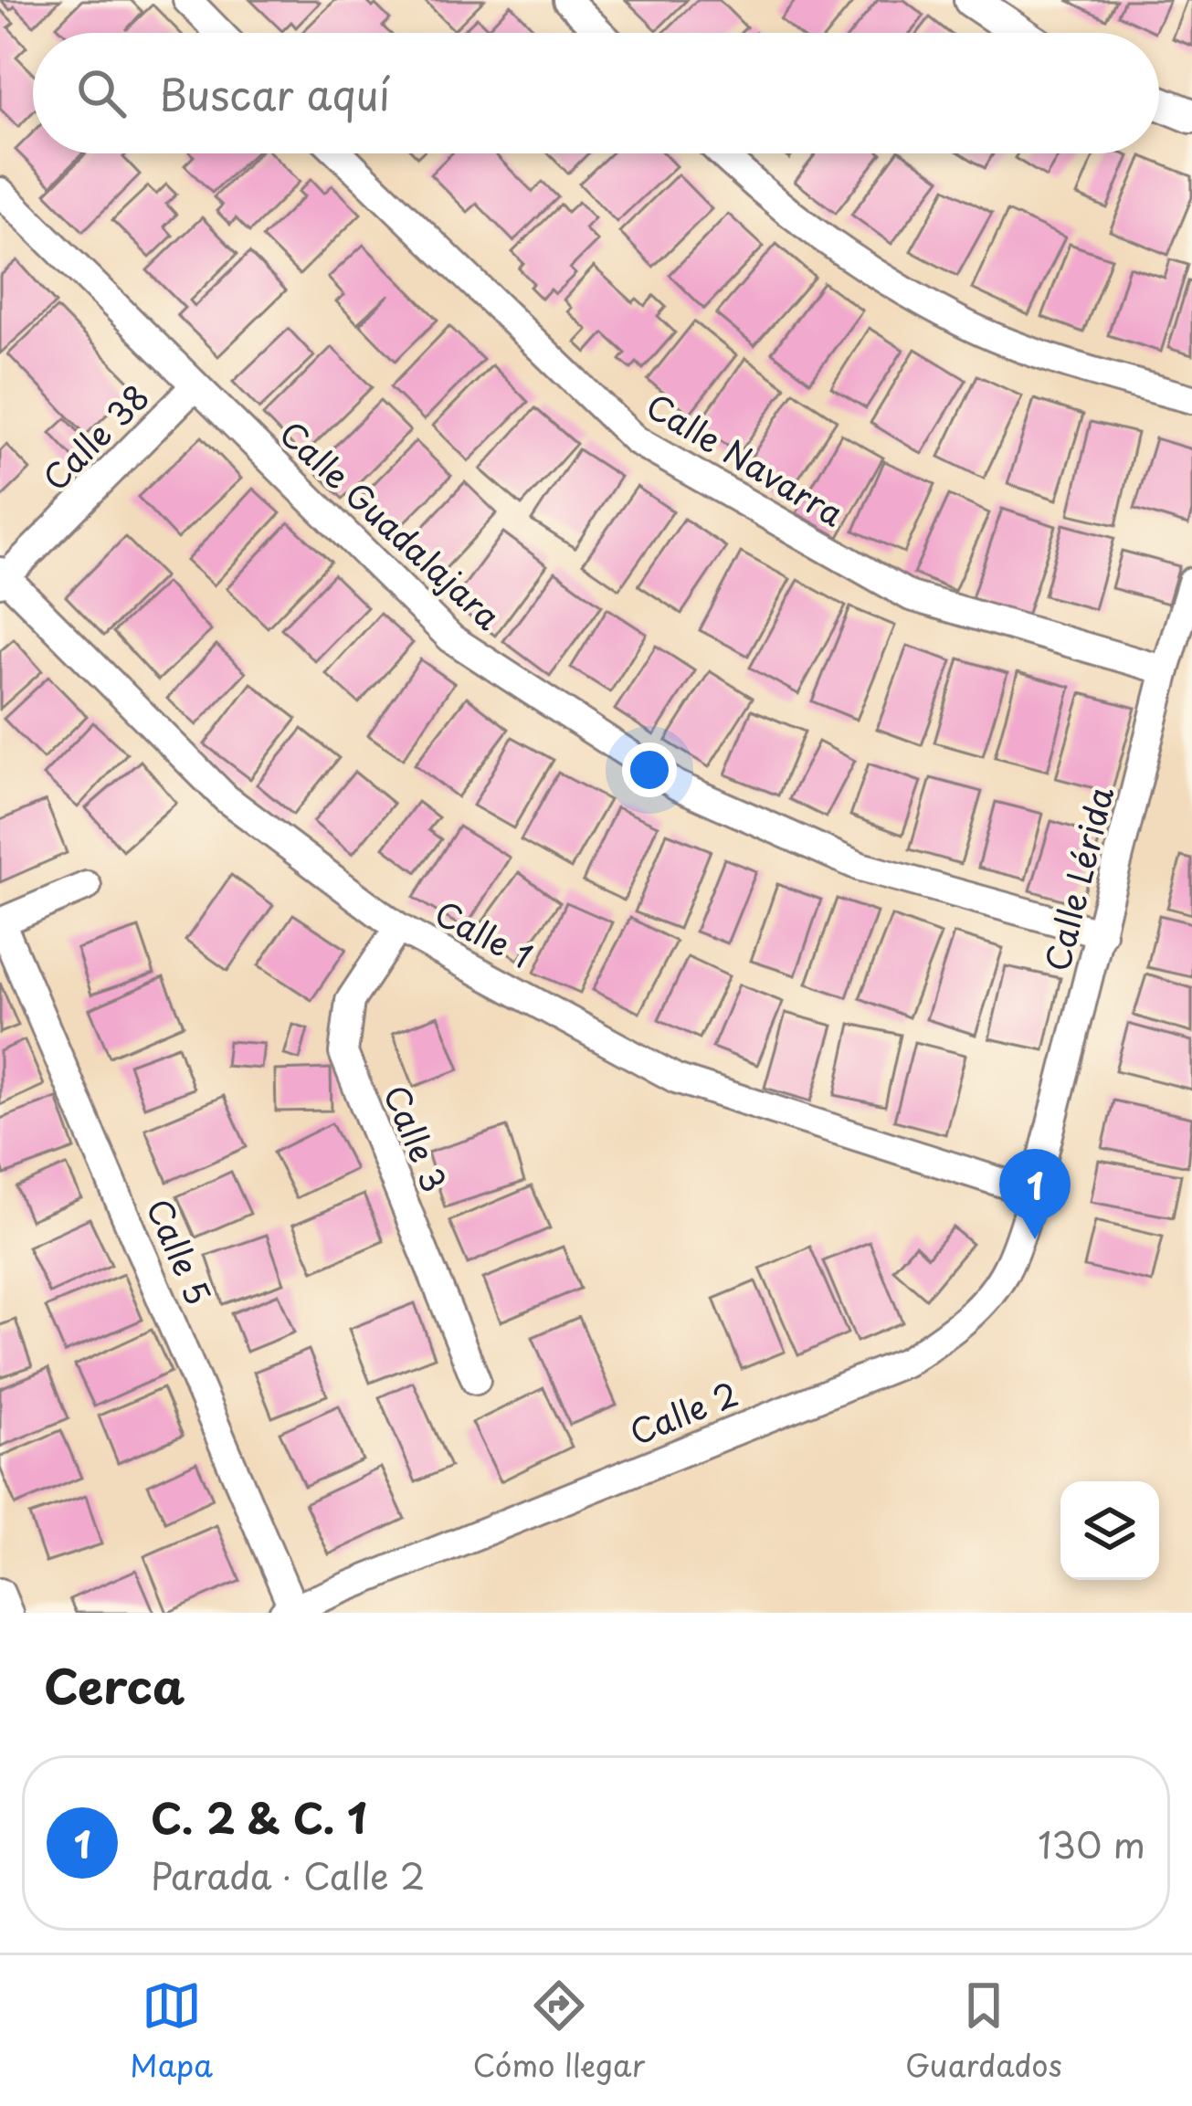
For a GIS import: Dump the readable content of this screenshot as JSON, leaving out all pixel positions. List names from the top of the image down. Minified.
{"streets":{"street":["Calle 38","Calle Navarra","Calle Guadalajara","Calle Lérida","Calle 1","Calle 3","Calle 5","Calle 2"]},"crossings":[["Calle 38","Calle Guadalajara"],["Calle 38","Calle 1"],["Calle Navarra","Calle Lérida"],["Calle Guadalajara","Calle Lérida"],["Calle Lérida","Calle 1"],["Calle Lérida","Calle 2"],["Calle 1","Calle 3"],["Calle 1","Calle 2"],["Calle 5","Calle 2"]],"page":{"search":"Buscar aquí","pins":"1","heading":"Cerca","list":[{"mark":"1","name":"C. 2 & C. 1","note":"Parada · Calle 2","value":"130 m"}],"nav":["Mapa","Cómo llegar","Guardados"]}}
